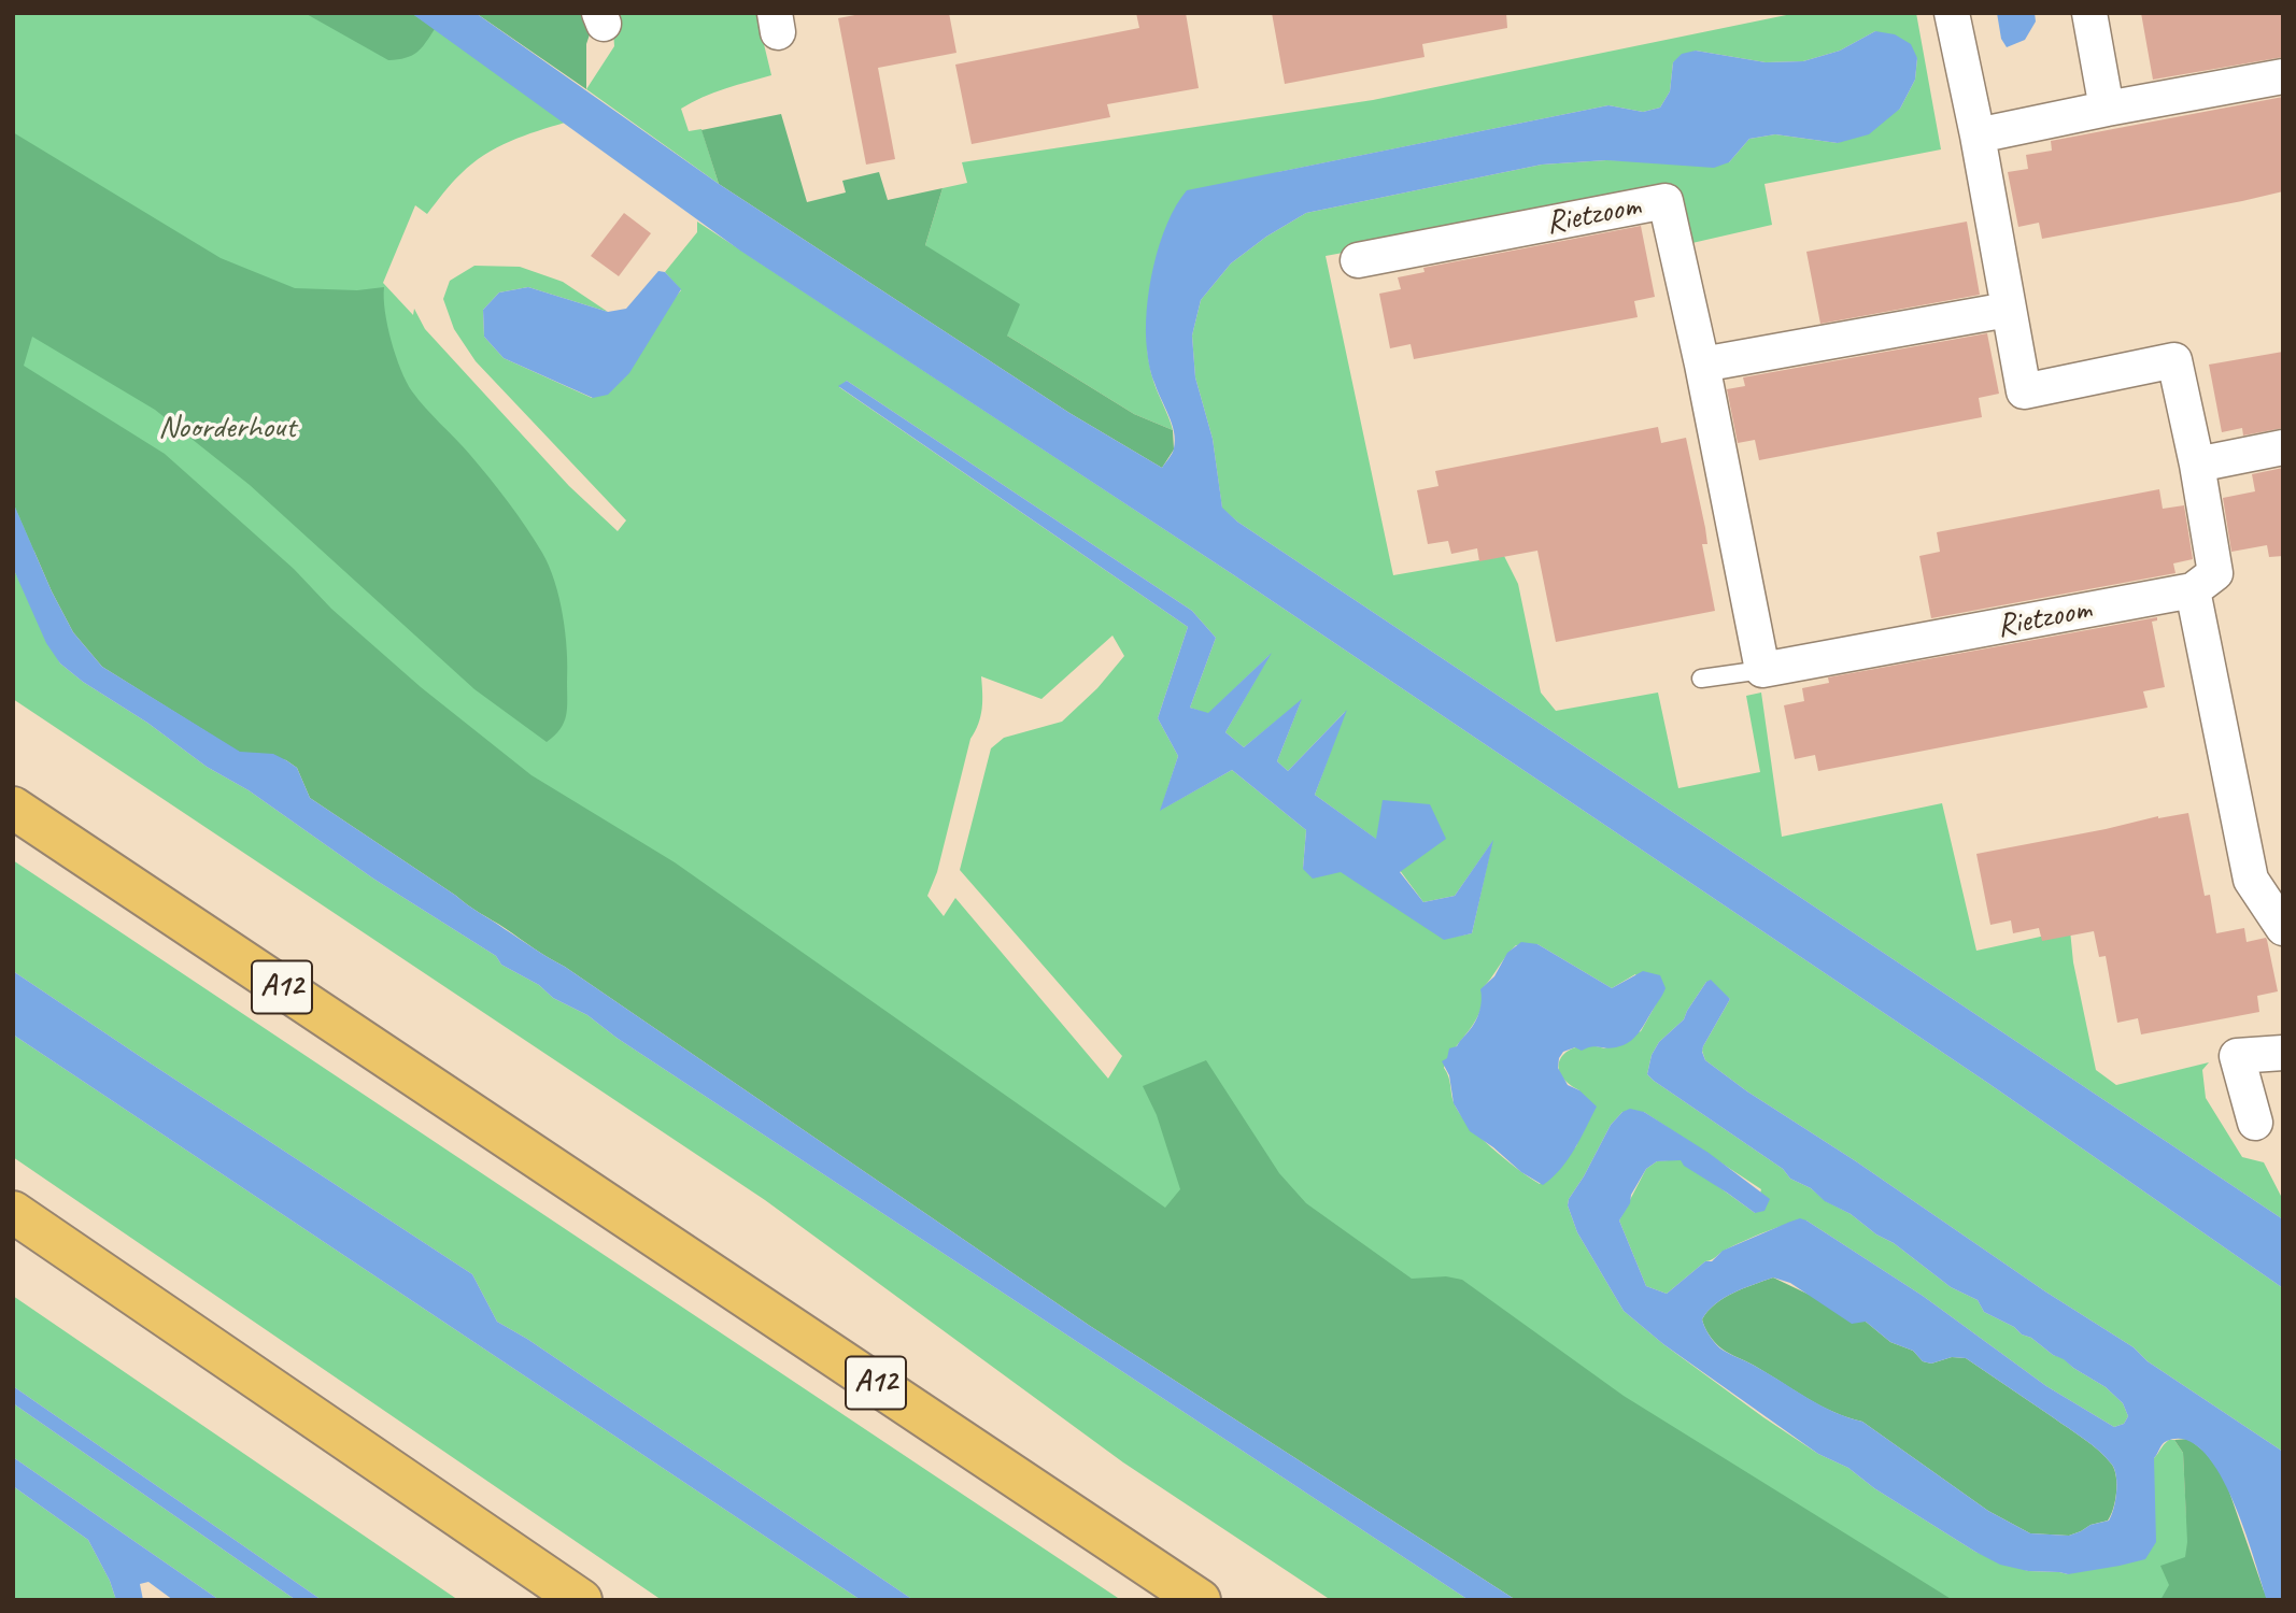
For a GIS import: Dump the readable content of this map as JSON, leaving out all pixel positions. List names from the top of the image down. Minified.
{"streets":{"highway":["A12"],"street":["Rietzoom"]},"parks":["Noorderhout"]}
